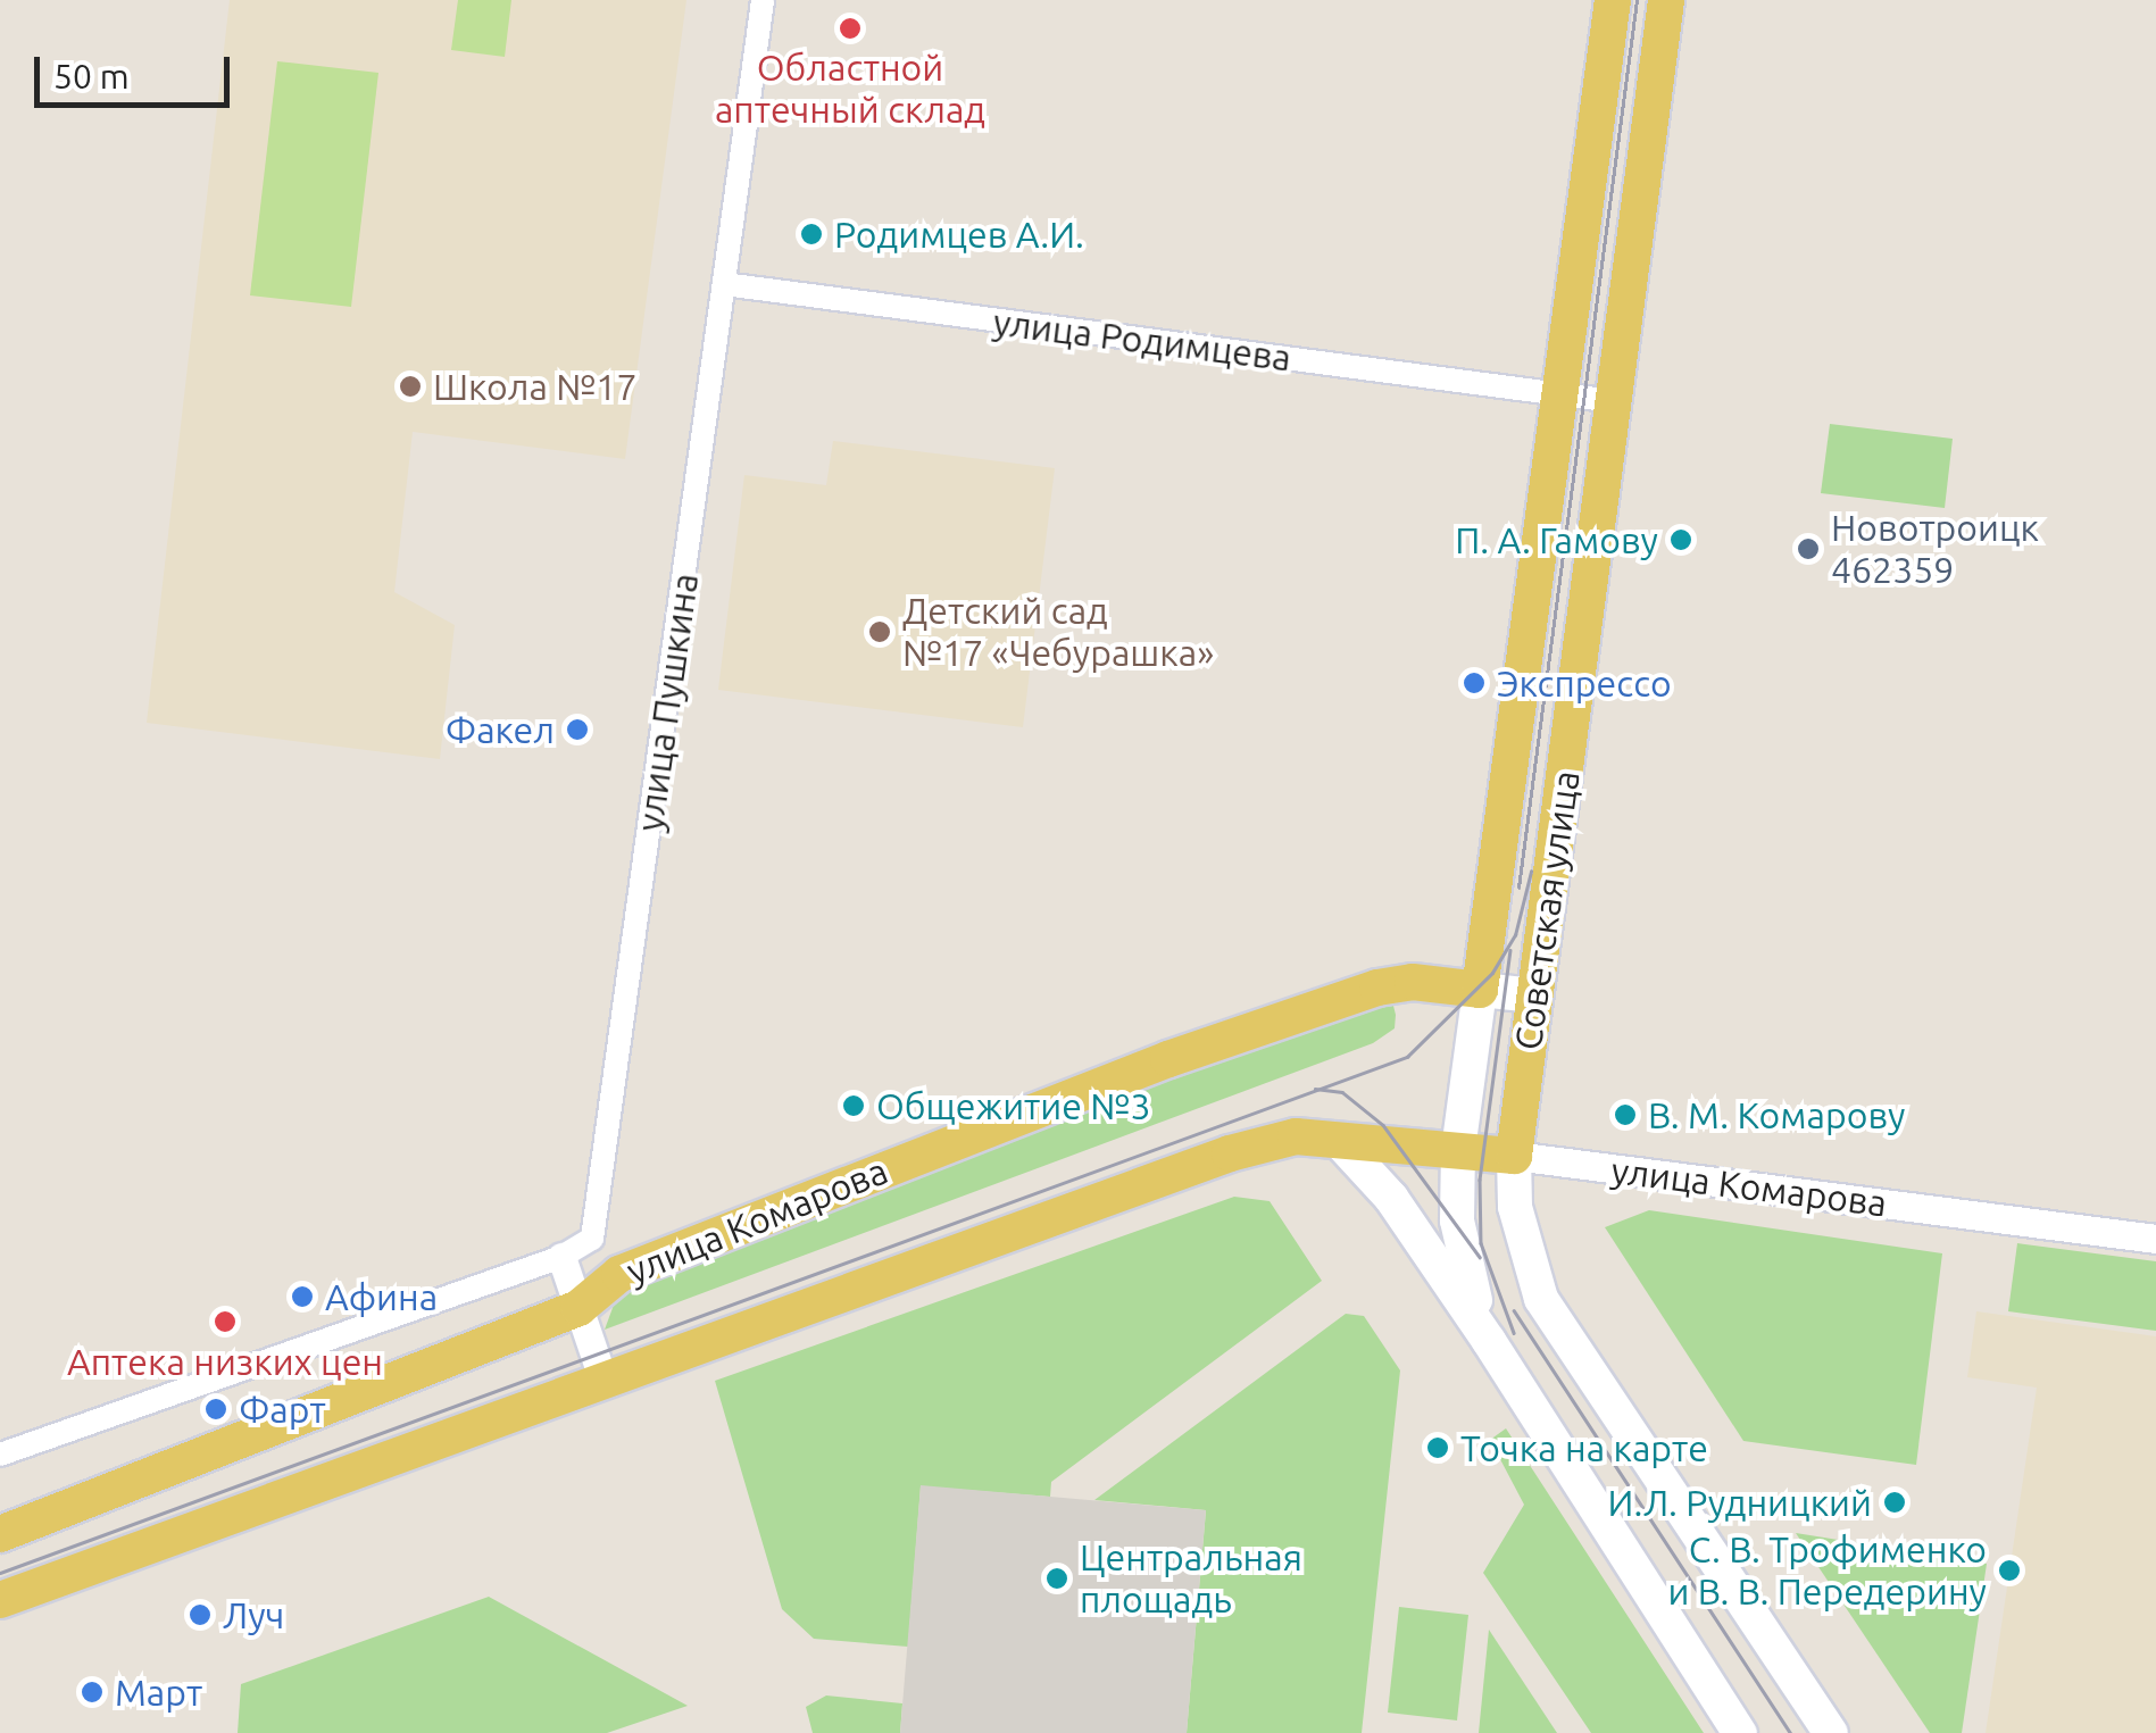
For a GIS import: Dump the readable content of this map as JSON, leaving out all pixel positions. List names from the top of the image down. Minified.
{"streets":{"main road":["Советская улица","улица Комарова"],"street":["улица Родимцева","улица Пушкина"]},"crossings":[["улица Родимцева","улица Пушкина"],["улица Родимцева","Советская улица"],["Советская улица","улица Комарова"]],"places":["Областной аптечный склад","Родимцев А.И.","Школа №17","П. А. Гамову","Новотроицк 462359","Детский сад №17 «Чебурашка»","Экспрессо","Факел","Общежитие №3","В. М. Комарову","Афина","Аптека низких цен","Фарт","Точка на карте","И.Л. Рудницкий","С. В. Трофименко и В. В. Передерину","Центральная площадь","Луч","Март"],"scale_bar":"50 m"}
